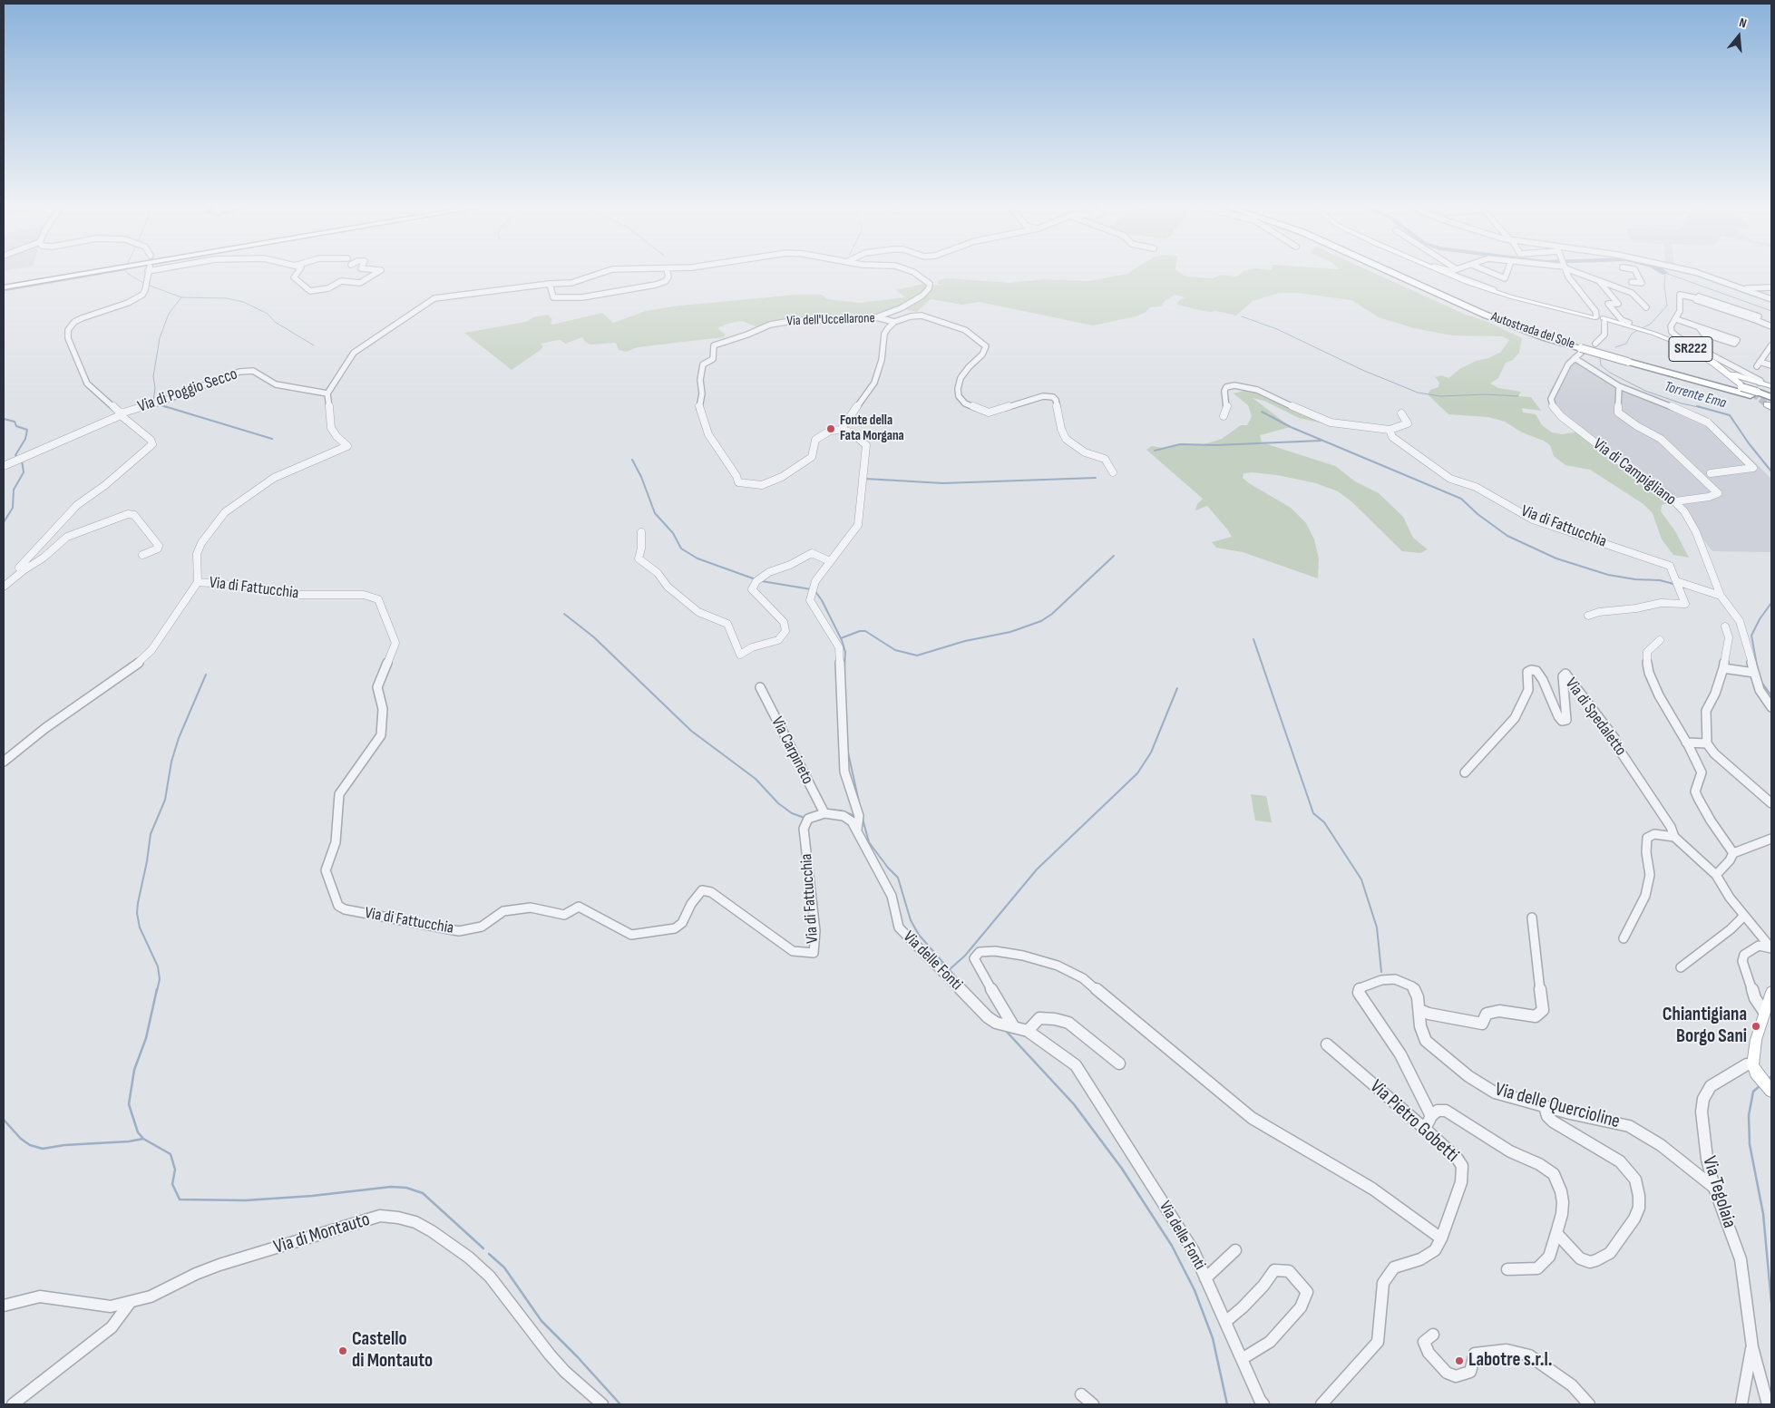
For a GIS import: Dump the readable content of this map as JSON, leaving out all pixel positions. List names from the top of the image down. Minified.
{"streets":{"highway":["Autostrada del Sole"],"main road":["SR222"],"street":["Via dell'Uccellarone","Via di Poggio Secco","Via di Campigliano","Via di Fattucchia","Via di Spedaletto","Via Carpineto","Via delle Fonti","Via delle Quercioline","Via Pietro Gobetti","Via Tegolaia","Via di Montauto"]},"crossings":[["Via dell'Uccellarone","Via delle Fonti"],["Autostrada del Sole","SR222"],["Autostrada del Sole","Via di Campigliano"],["SR222","Via di Campigliano"],["Via di Fattucchia","Via Carpineto"],["Via delle Quercioline","Via Tegolaia"]],"water":["Torrente Ema"],"places":["Fonte della Fata Morgana","Chiantigiana Borgo Sani","Castello di Montauto","Labotre s.r.l."],"north":"top"}
